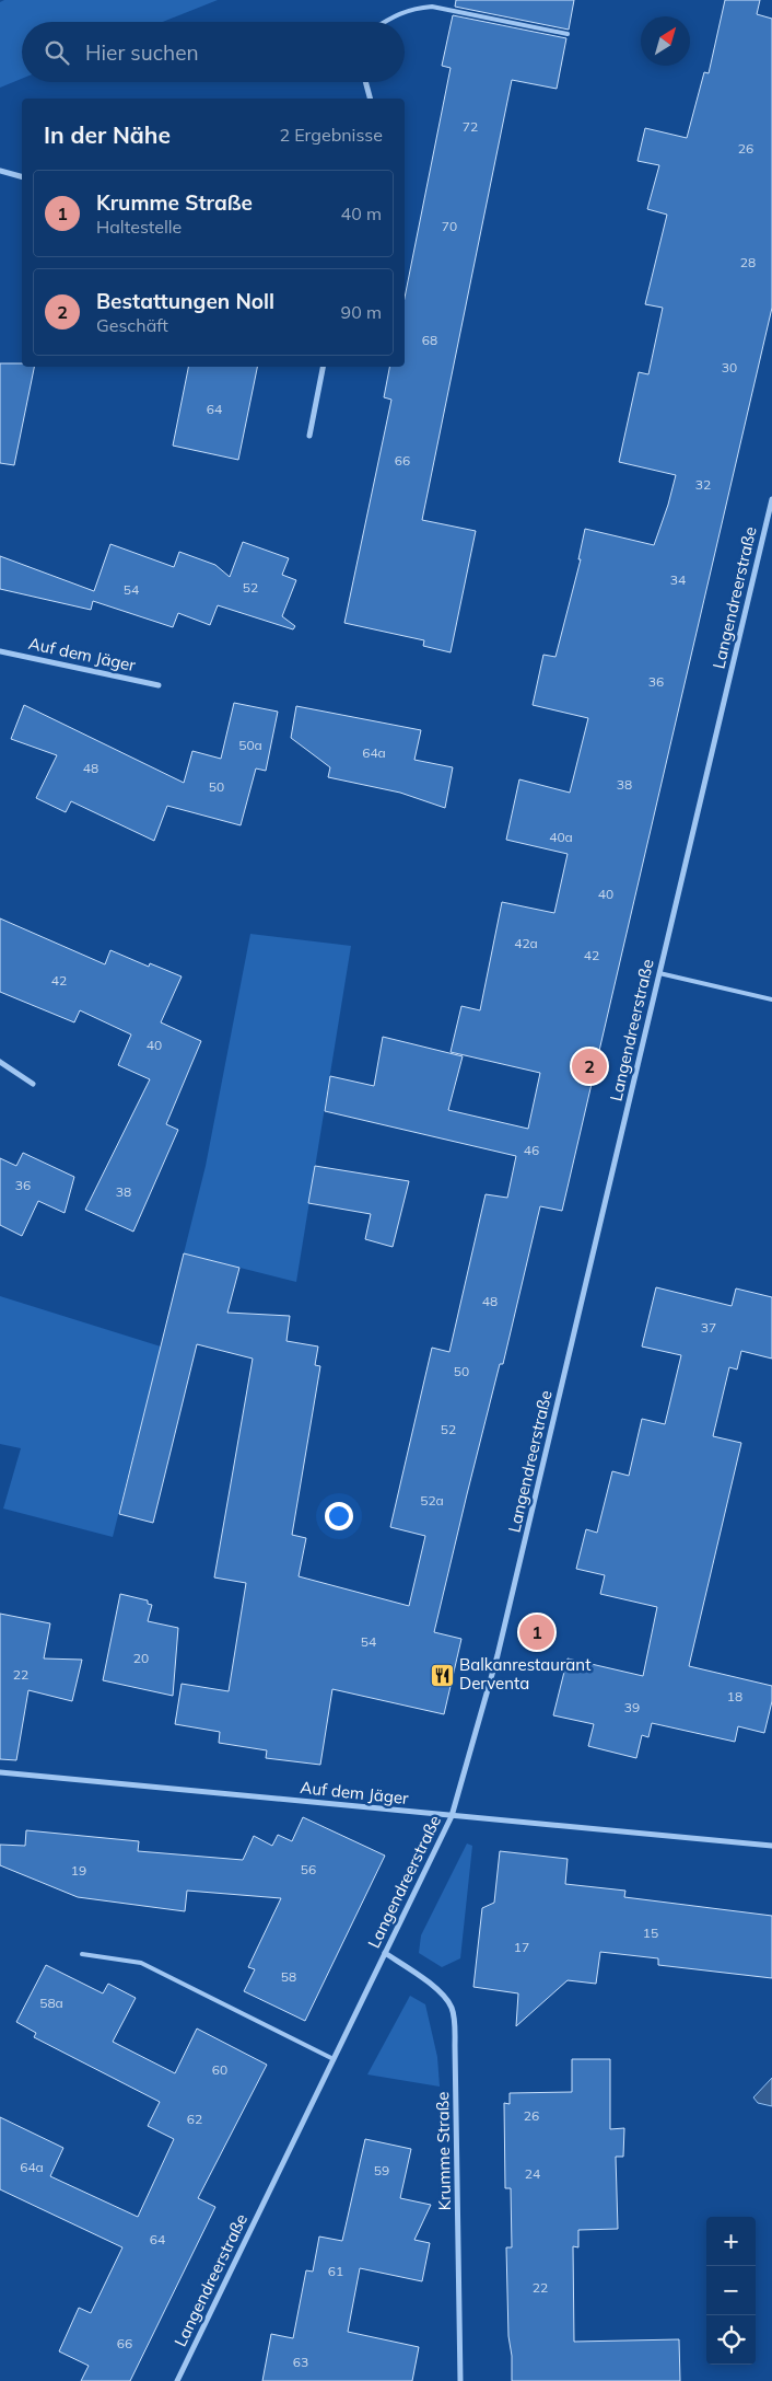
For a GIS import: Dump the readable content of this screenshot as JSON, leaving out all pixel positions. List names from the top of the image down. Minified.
{"streets":{"street":["Langendreerstraße","Auf dem Jäger","Krumme Straße"]},"crossings":[["Langendreerstraße","Auf dem Jäger"],["Langendreerstraße","Krumme Straße"]],"places":{"restaurant":["Balkanrestaurant Derventa"]},"house_numbers":["72","26","70","28","68","30","64","66","32","34","52","54","36","50a","64a","48","38","50","40a","40","42a","42","42","40","46","36","38","48","37","50","52","52a","54","20","22","18","39","56","19","15","17","58","58a","60","26","62","64a","59","24","64","61","22","66","63"],"north":"top right","page":{"search":"Hier suchen","heading":["In der Nähe","2 Ergebnisse"],"list":[{"mark":"1","name":"Krumme Straße","note":"Haltestelle","value":"40 m"},{"mark":"2","name":"Bestattungen Noll","note":"Geschäft","value":"90 m"}],"pins":["2","1"],"map_buttons":["+","−"]}}
